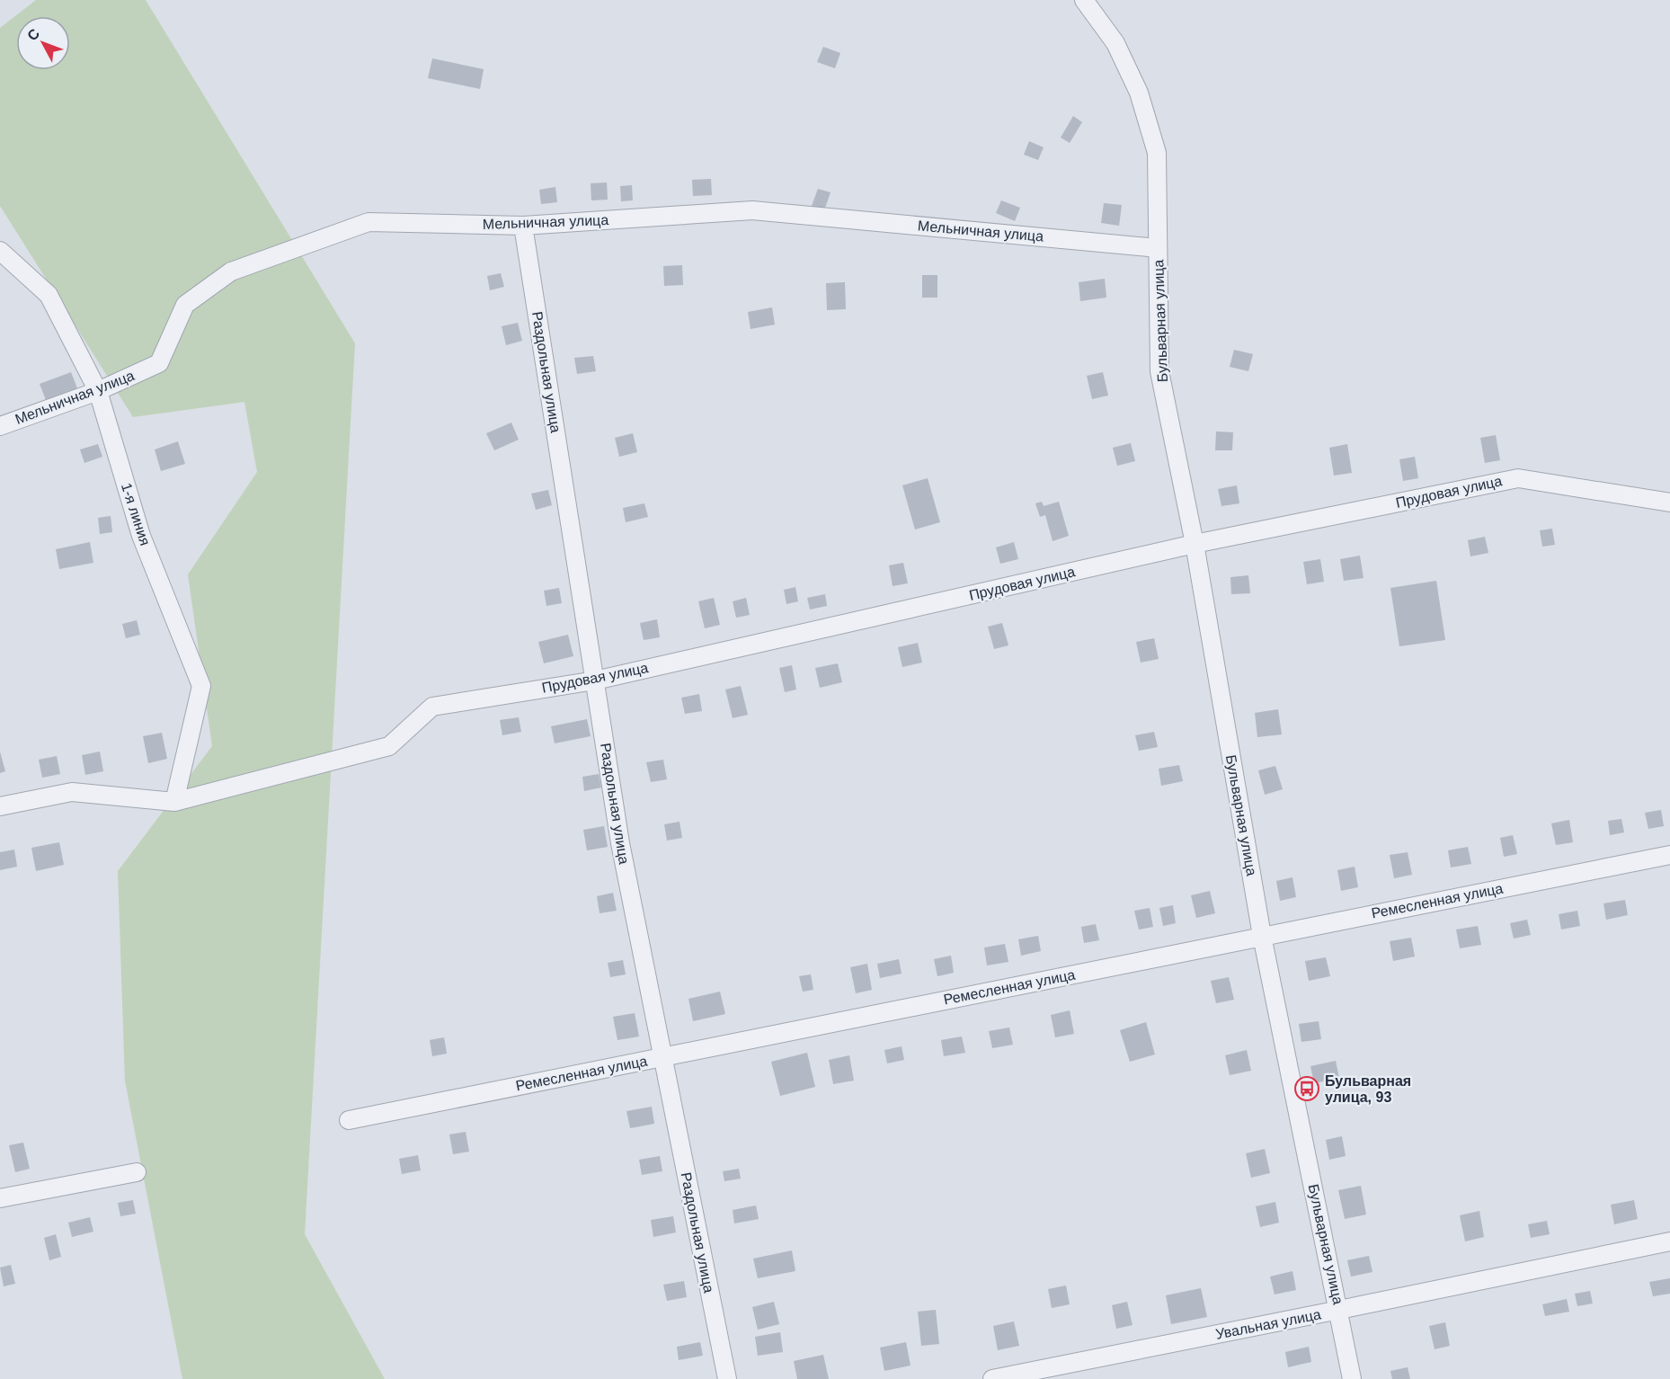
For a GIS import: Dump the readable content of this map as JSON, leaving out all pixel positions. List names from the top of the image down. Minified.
{"streets":{"street":["Мельничная улица","Бульварная улица","Раздольная улица","Прудовая улица","1-я линия","Ремесленная улица","Увальная улица"]},"crossings":[["Мельничная улица","Бульварная улица"],["Мельничная улица","Раздольная улица"],["Мельничная улица","1-я линия"],["Бульварная улица","Прудовая улица"],["Бульварная улица","Ремесленная улица"],["Бульварная улица","Увальная улица"],["Раздольная улица","Прудовая улица"],["Раздольная улица","Ремесленная улица"],["Прудовая улица","1-я линия"]],"places":{"bus stop":["Бульварная улица, 93"]},"north":"top left"}
